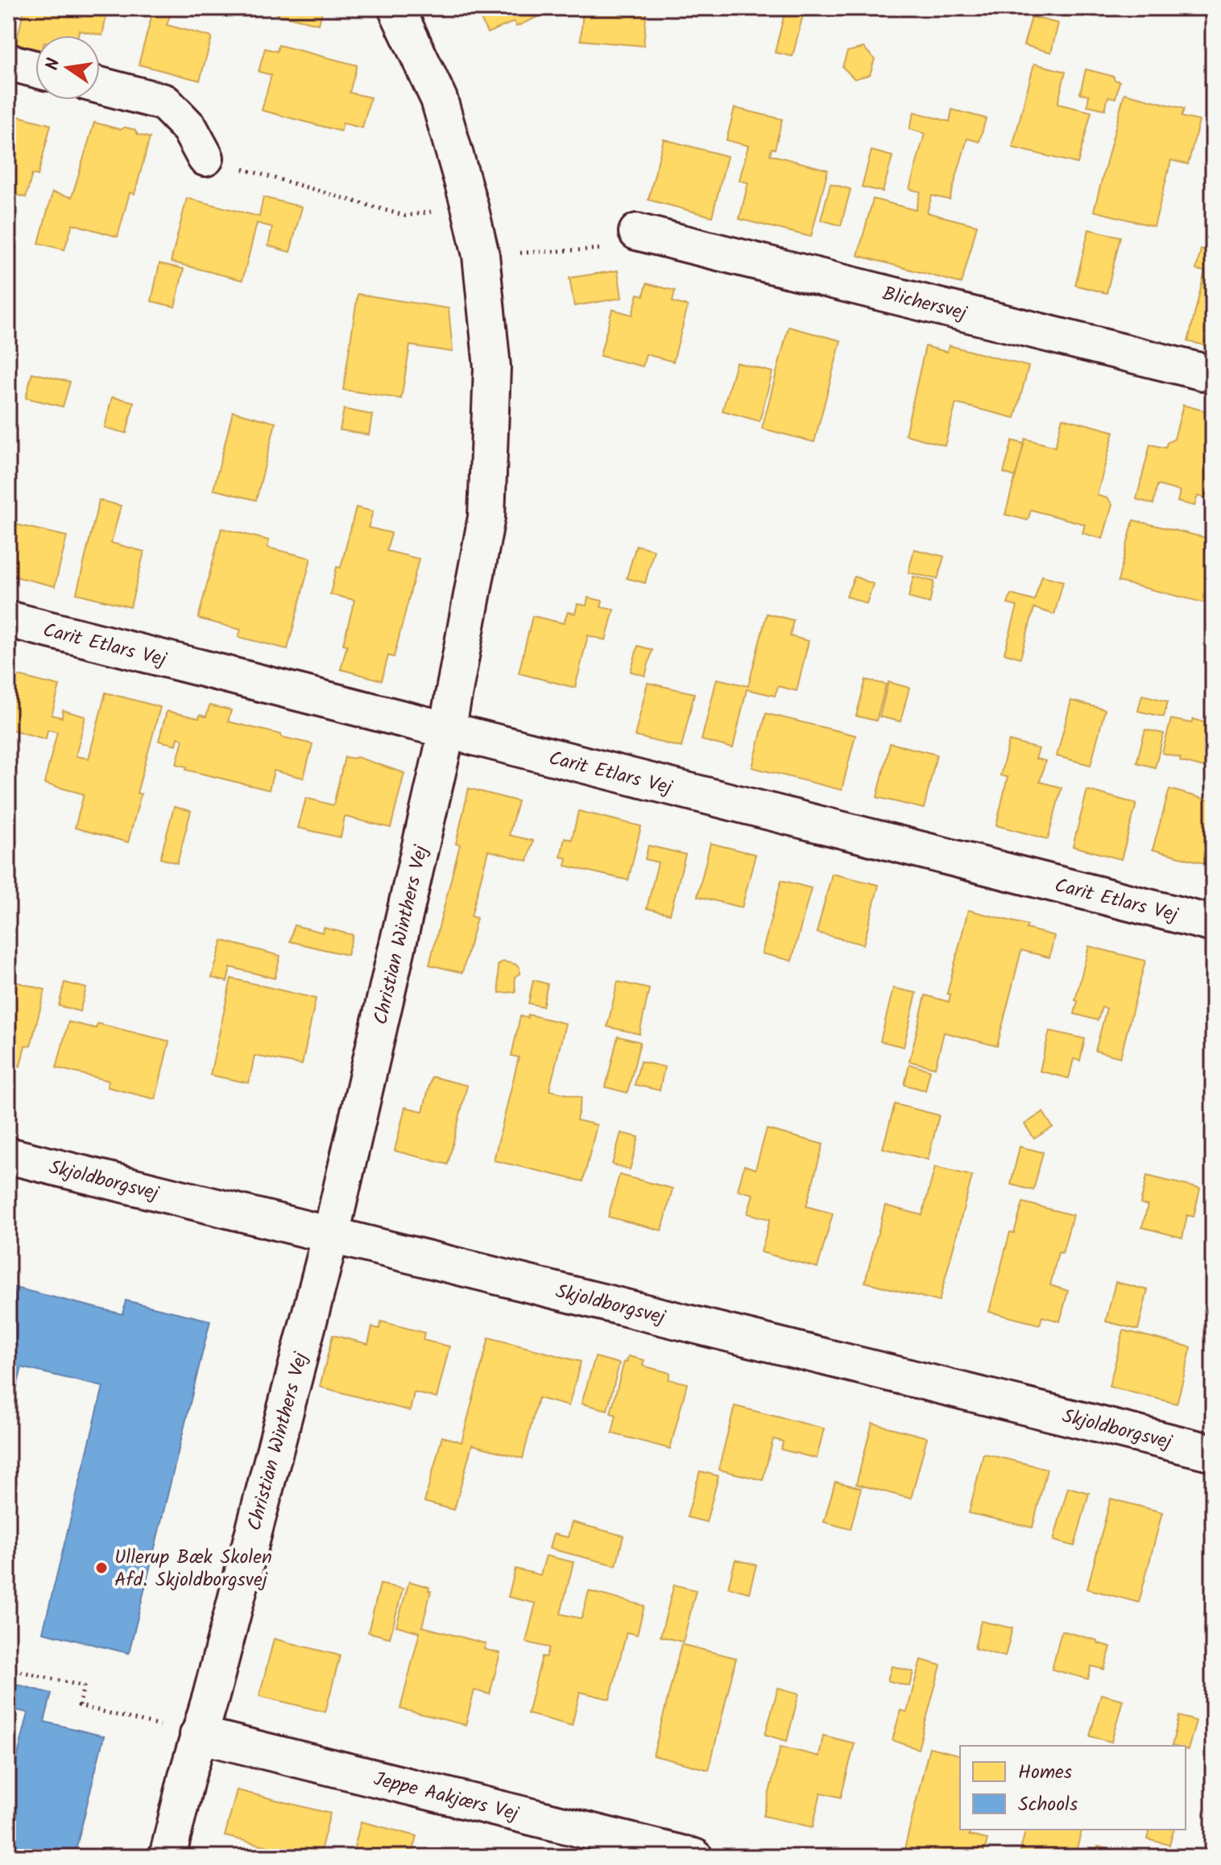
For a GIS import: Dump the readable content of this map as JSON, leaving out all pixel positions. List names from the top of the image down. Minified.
{"streets":{"street":["Blichersvej","Carit Etlars Vej","Christian Winthers Vej","Skjoldborgsvej","Jeppe Aakjærs Vej"]},"crossings":[["Carit Etlars Vej","Christian Winthers Vej"],["Christian Winthers Vej","Skjoldborgsvej"],["Christian Winthers Vej","Jeppe Aakjærs Vej"]],"places":["Ullerup Bæk Skolen Afd. Skjoldborgsvej"],"legend":["Homes","Schools"],"north":"left"}
